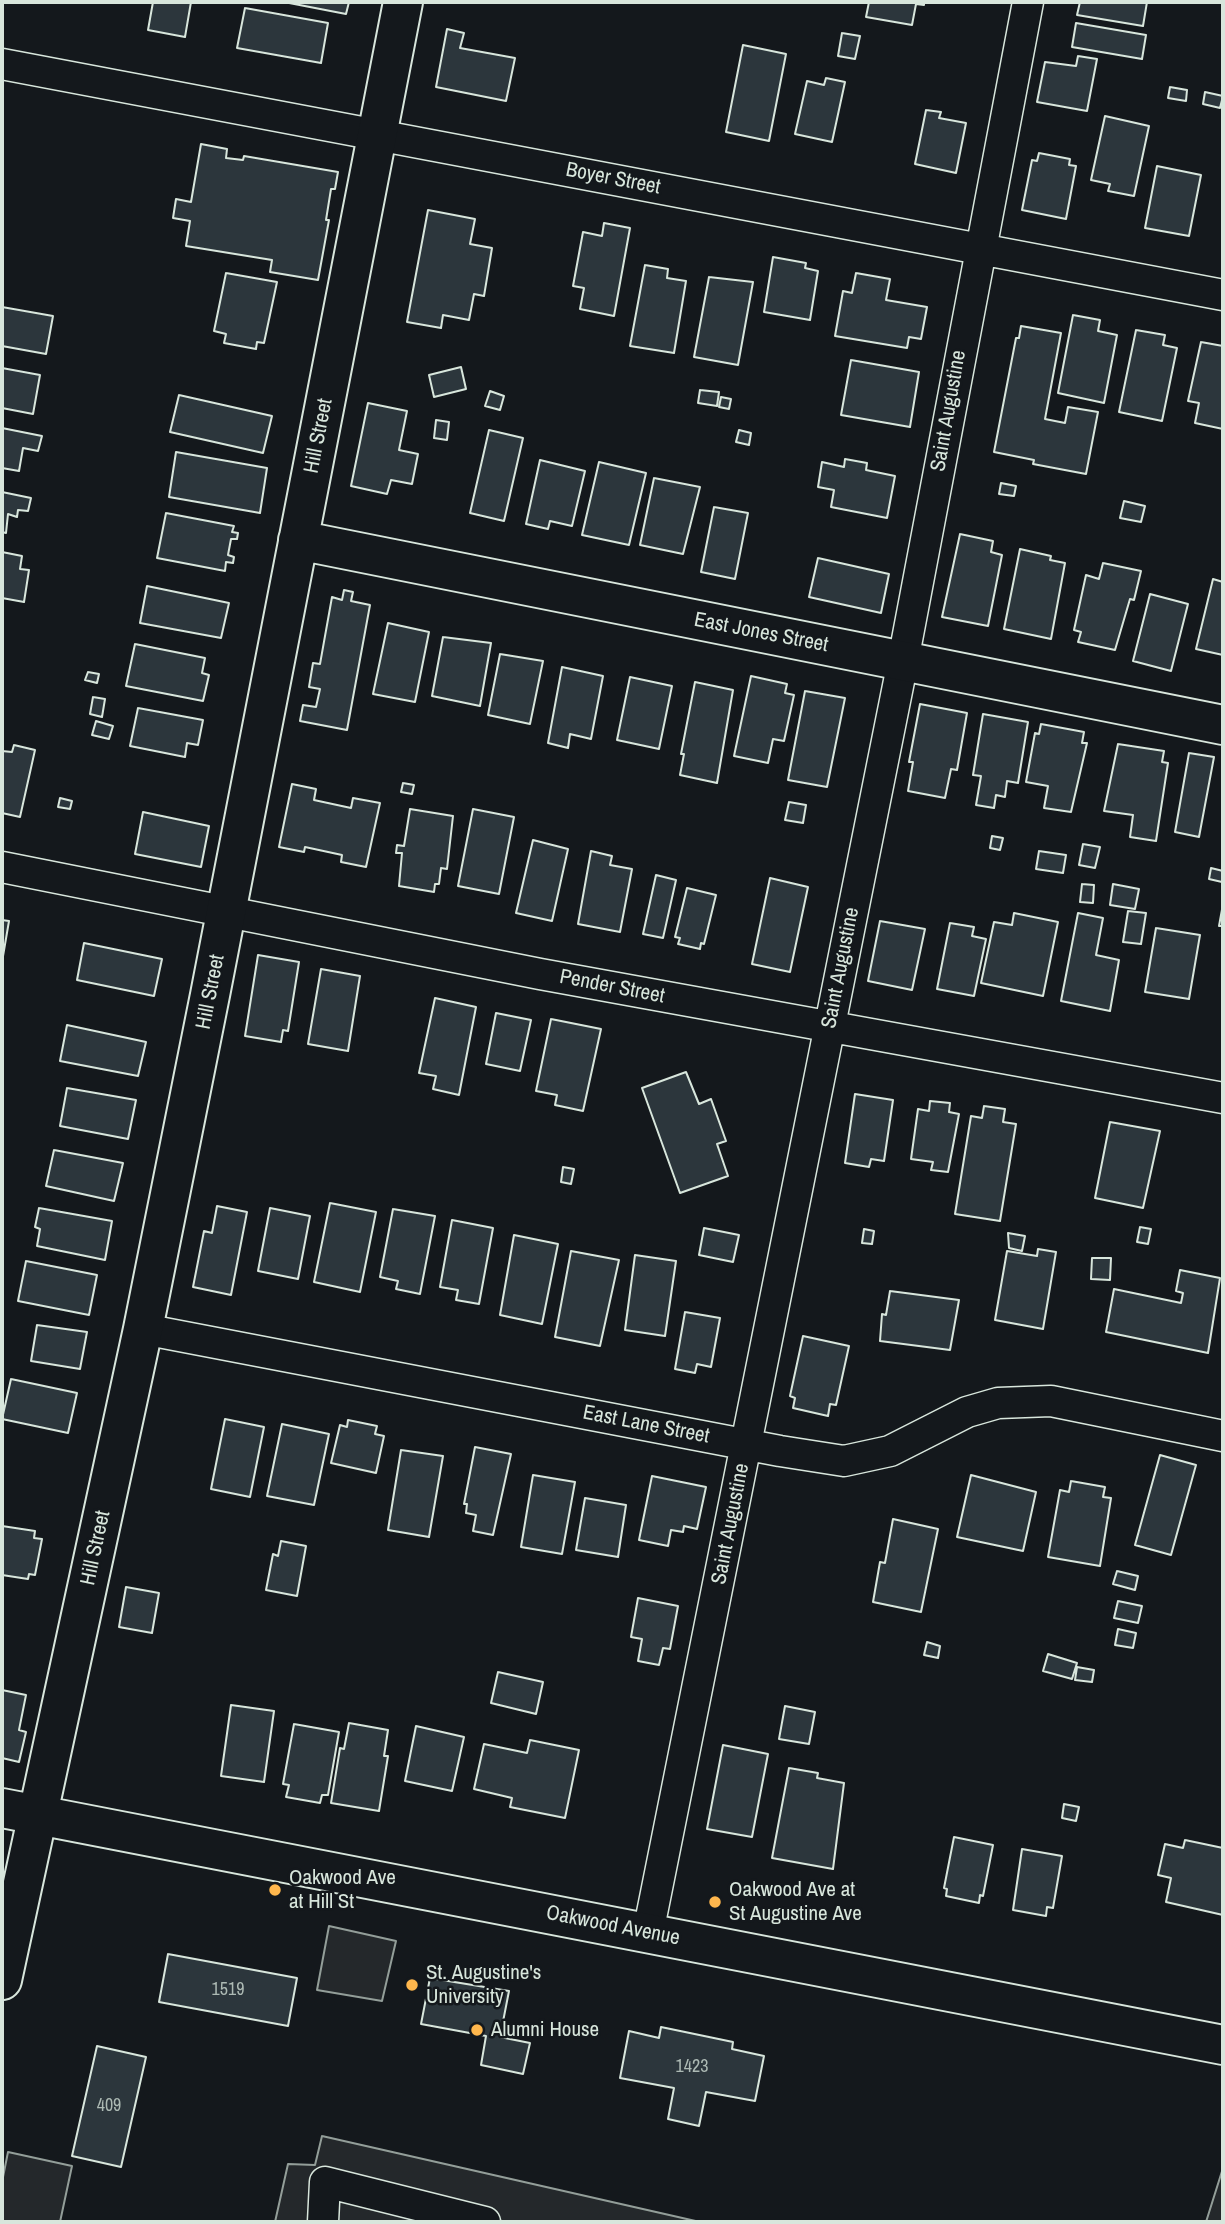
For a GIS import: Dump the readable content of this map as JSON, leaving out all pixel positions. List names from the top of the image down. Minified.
{"streets":{"street":["Boyer Street","Saint Augustine","Hill Street","East Jones Street","Pender Street","East Lane Street","Oakwood Avenue"]},"crossings":[["Boyer Street","Saint Augustine"],["Boyer Street","Hill Street"],["Saint Augustine","East Jones Street"],["Saint Augustine","Pender Street"],["Saint Augustine","East Lane Street"],["Saint Augustine","Oakwood Avenue"],["Hill Street","East Jones Street"],["Hill Street","Pender Street"],["Hill Street","East Lane Street"],["Hill Street","Oakwood Avenue"]],"places":["Oakwood Ave at Hill St","Oakwood Ave at St Augustine Ave","St. Augustine's University","Alumni House"],"house_numbers":["1519","1423","409"]}
